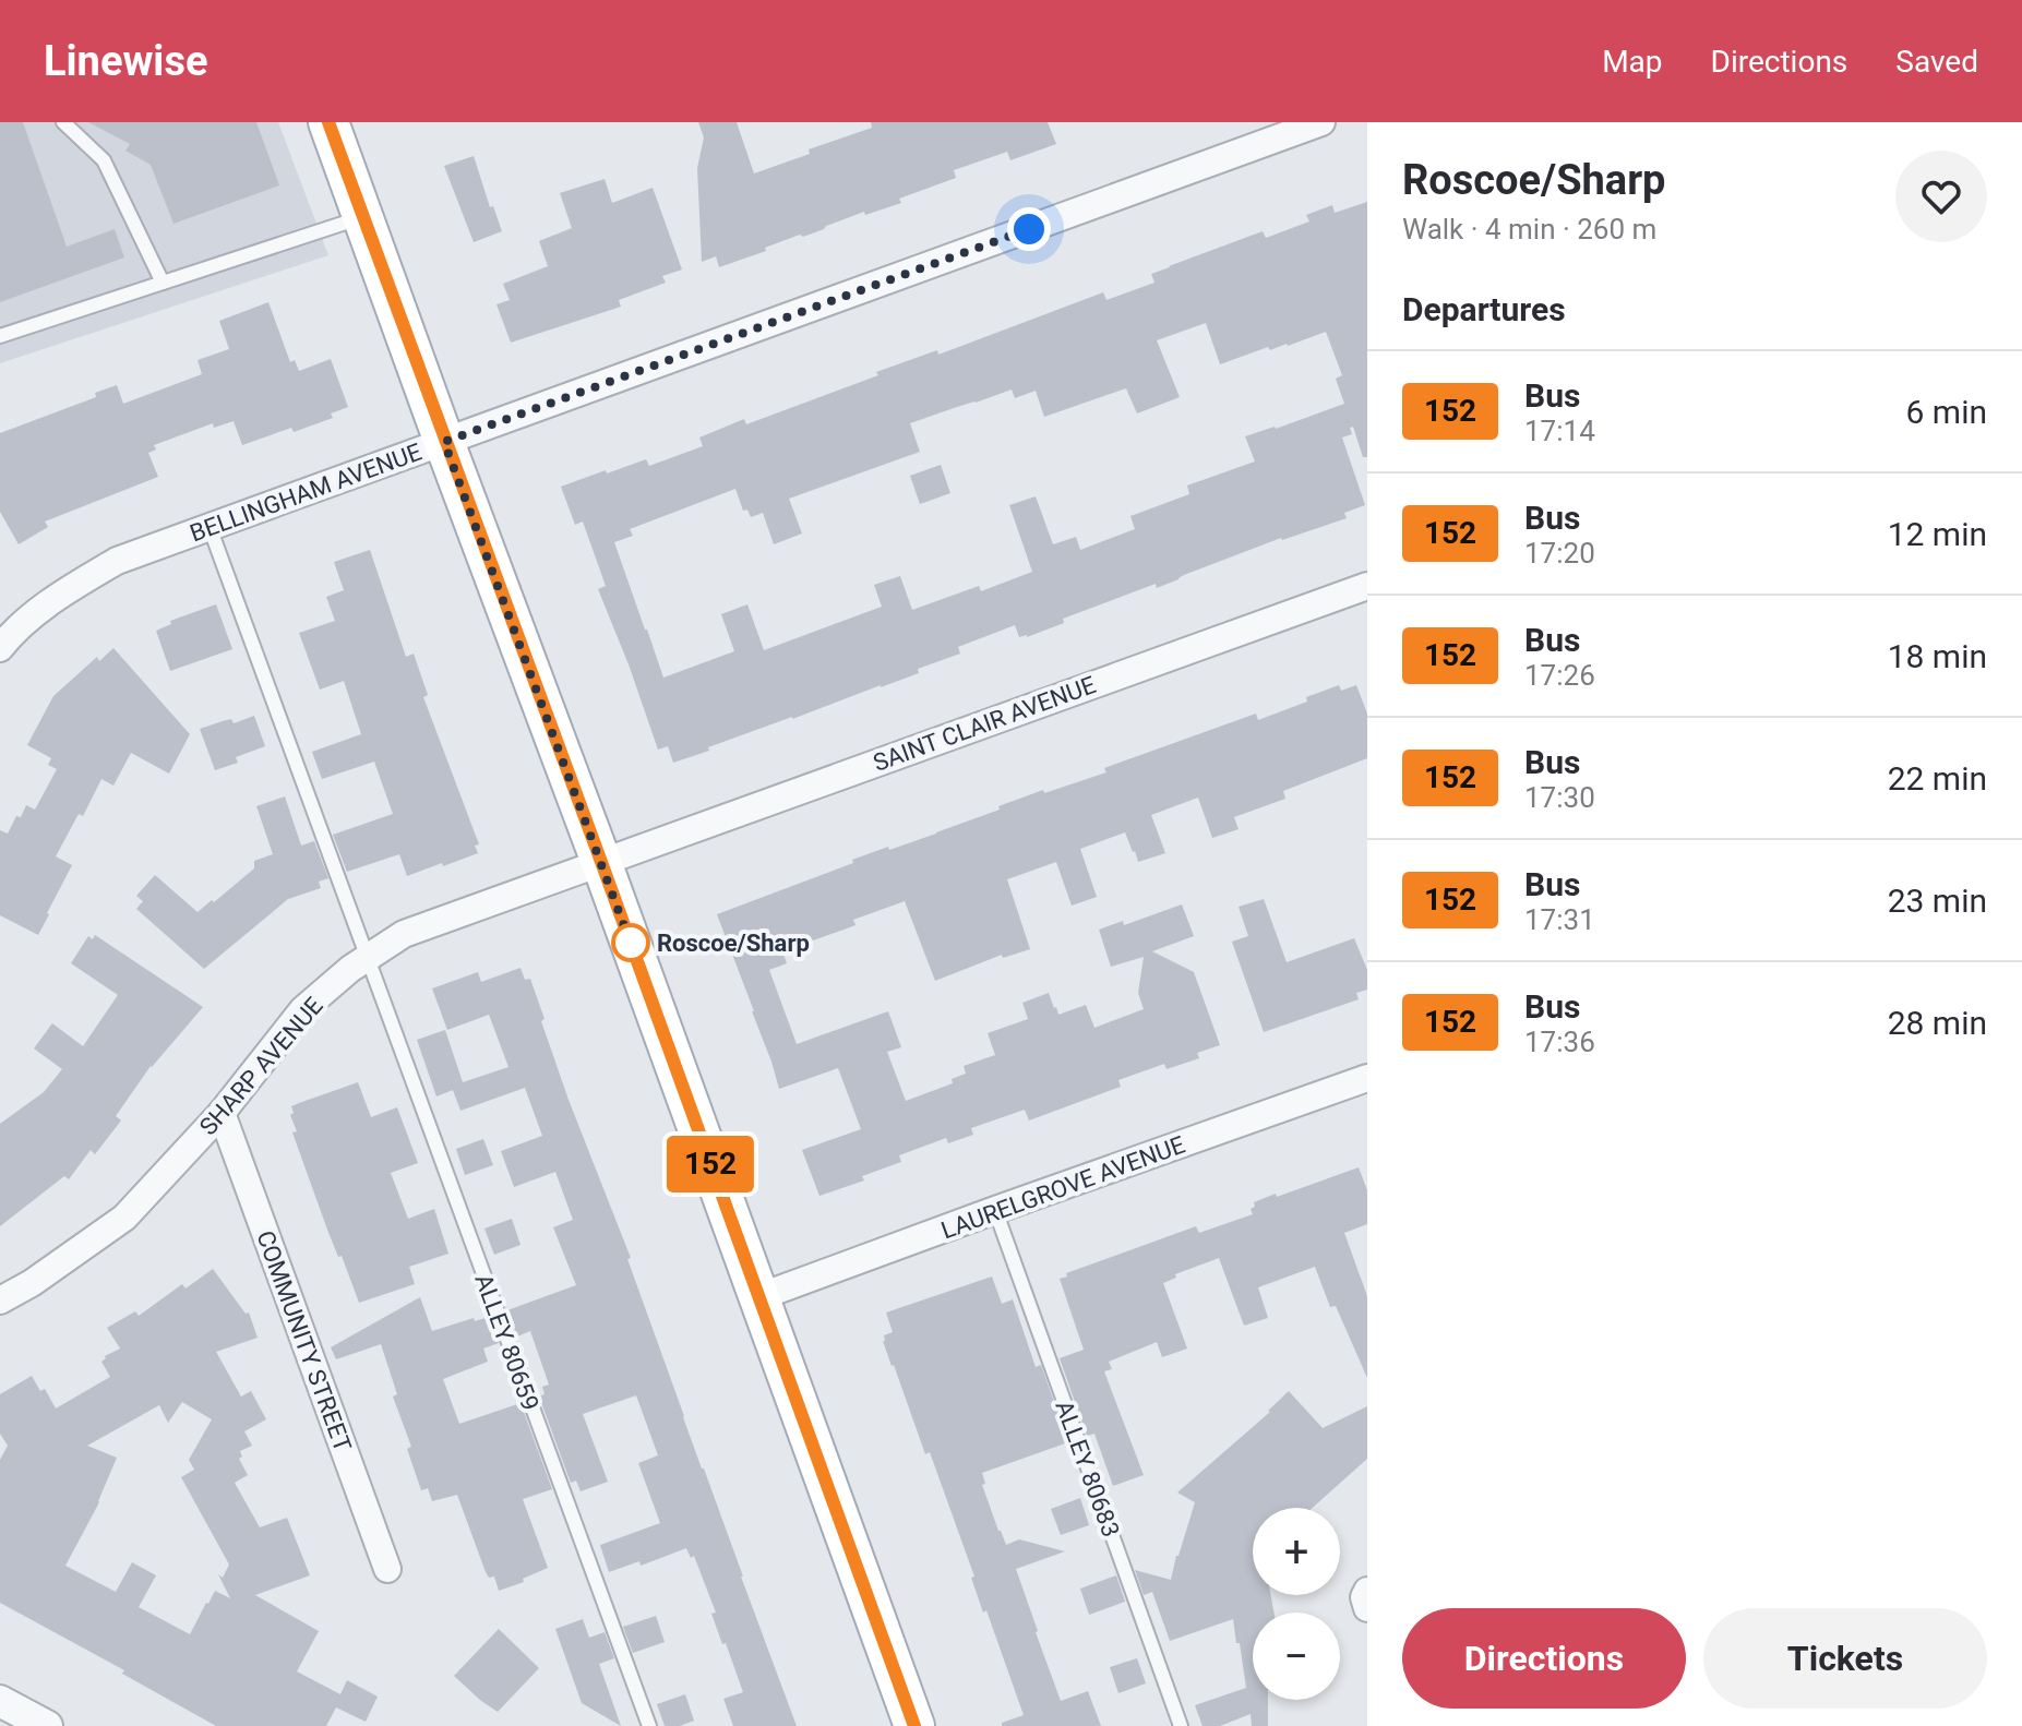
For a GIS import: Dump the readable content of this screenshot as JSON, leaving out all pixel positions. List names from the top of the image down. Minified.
{"streets":{"street":["BELLINGHAM AVENUE","SAINT CLAIR AVENUE","SHARP AVENUE","LAURELGROVE AVENUE","COMMUNITY STREET"],"lane":["ALLEY 80659","ALLEY 80683"]},"crossings":[["BELLINGHAM AVENUE","ALLEY 80659"],["SAINT CLAIR AVENUE","SHARP AVENUE"],["SHARP AVENUE","COMMUNITY STREET"],["SHARP AVENUE","ALLEY 80659"],["LAURELGROVE AVENUE","ALLEY 80683"]],"places":["Roscoe/Sharp"],"lines":["bus line 152"],"page":{"header":"Linewise","nav":["Map","Directions","Saved"],"on_map":"152","heading":[["Roscoe/Sharp","Walk · 4 min · 260 m"],"Departures"],"list":[{"mark":"152","name":"Bus","note":"17:14","value":"6 min"},{"mark":"152","name":"Bus","note":"17:20","value":"12 min"},{"mark":"152","name":"Bus","note":"17:26","value":"18 min"},{"mark":"152","name":"Bus","note":"17:30","value":"22 min"},{"mark":"152","name":"Bus","note":"17:31","value":"23 min"},{"mark":"152","name":"Bus","note":"17:36","value":"28 min"}],"map_buttons":["+","−"],"buttons":["Directions","Tickets"]}}
